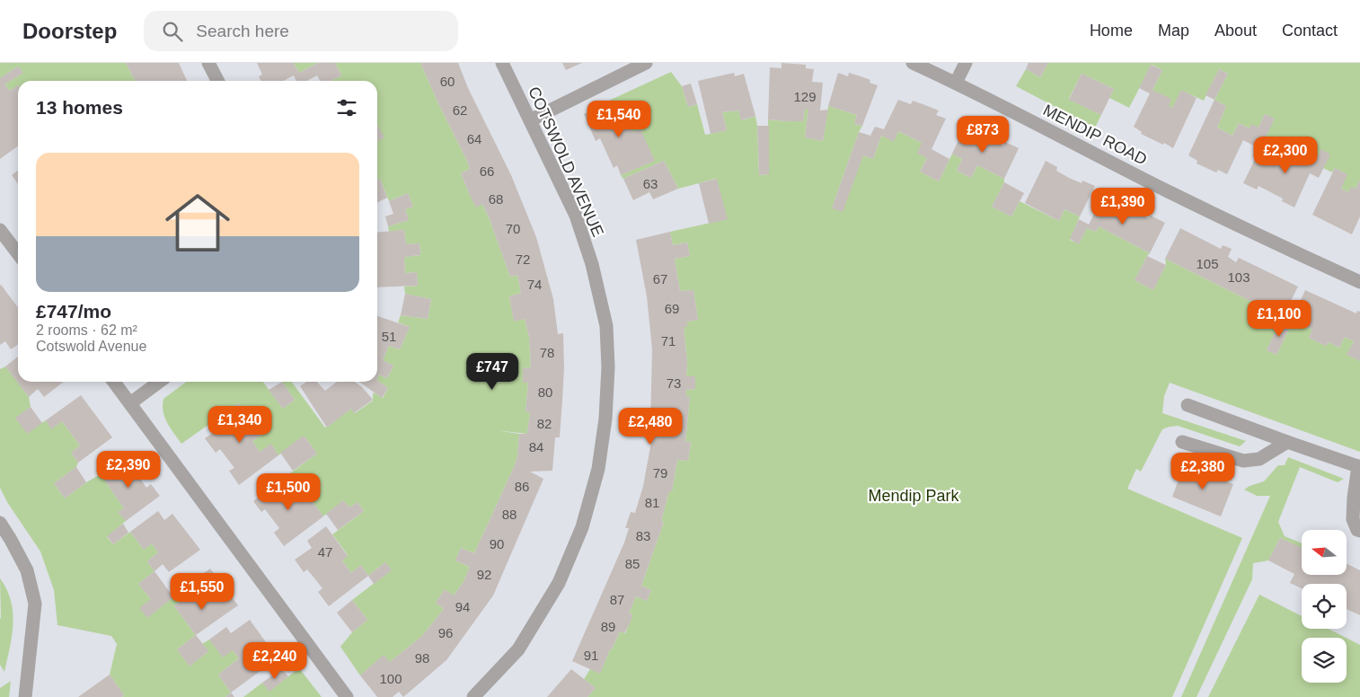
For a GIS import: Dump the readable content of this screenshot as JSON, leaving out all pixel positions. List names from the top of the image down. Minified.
{"streets":{"street":["MENDIP ROAD","COTSWOLD AVENUE"]},"parks":["Mendip Park"],"house_numbers":["60","129","62","64","66","63","68","70","72","105","103","67","74","69","51","71","78","73","80","82","84","79","86","81","88","83","90","47","85","92","87","94","89","96","91","98","100"],"north":"left","page":{"header":"Doorstep","search":"Search here","nav":["Home","Map","About","Contact"],"heading":"13 homes","price":["£1,540","£873","£2,300","£1,390","£1,100","£747","£1,340","£2,480","£2,390","£2,380","£1,500","£1,550","£2,240"],"list":[{"name":"£747/mo","note":"2 rooms · 62 m² · Cotswold Avenue"}]}}
